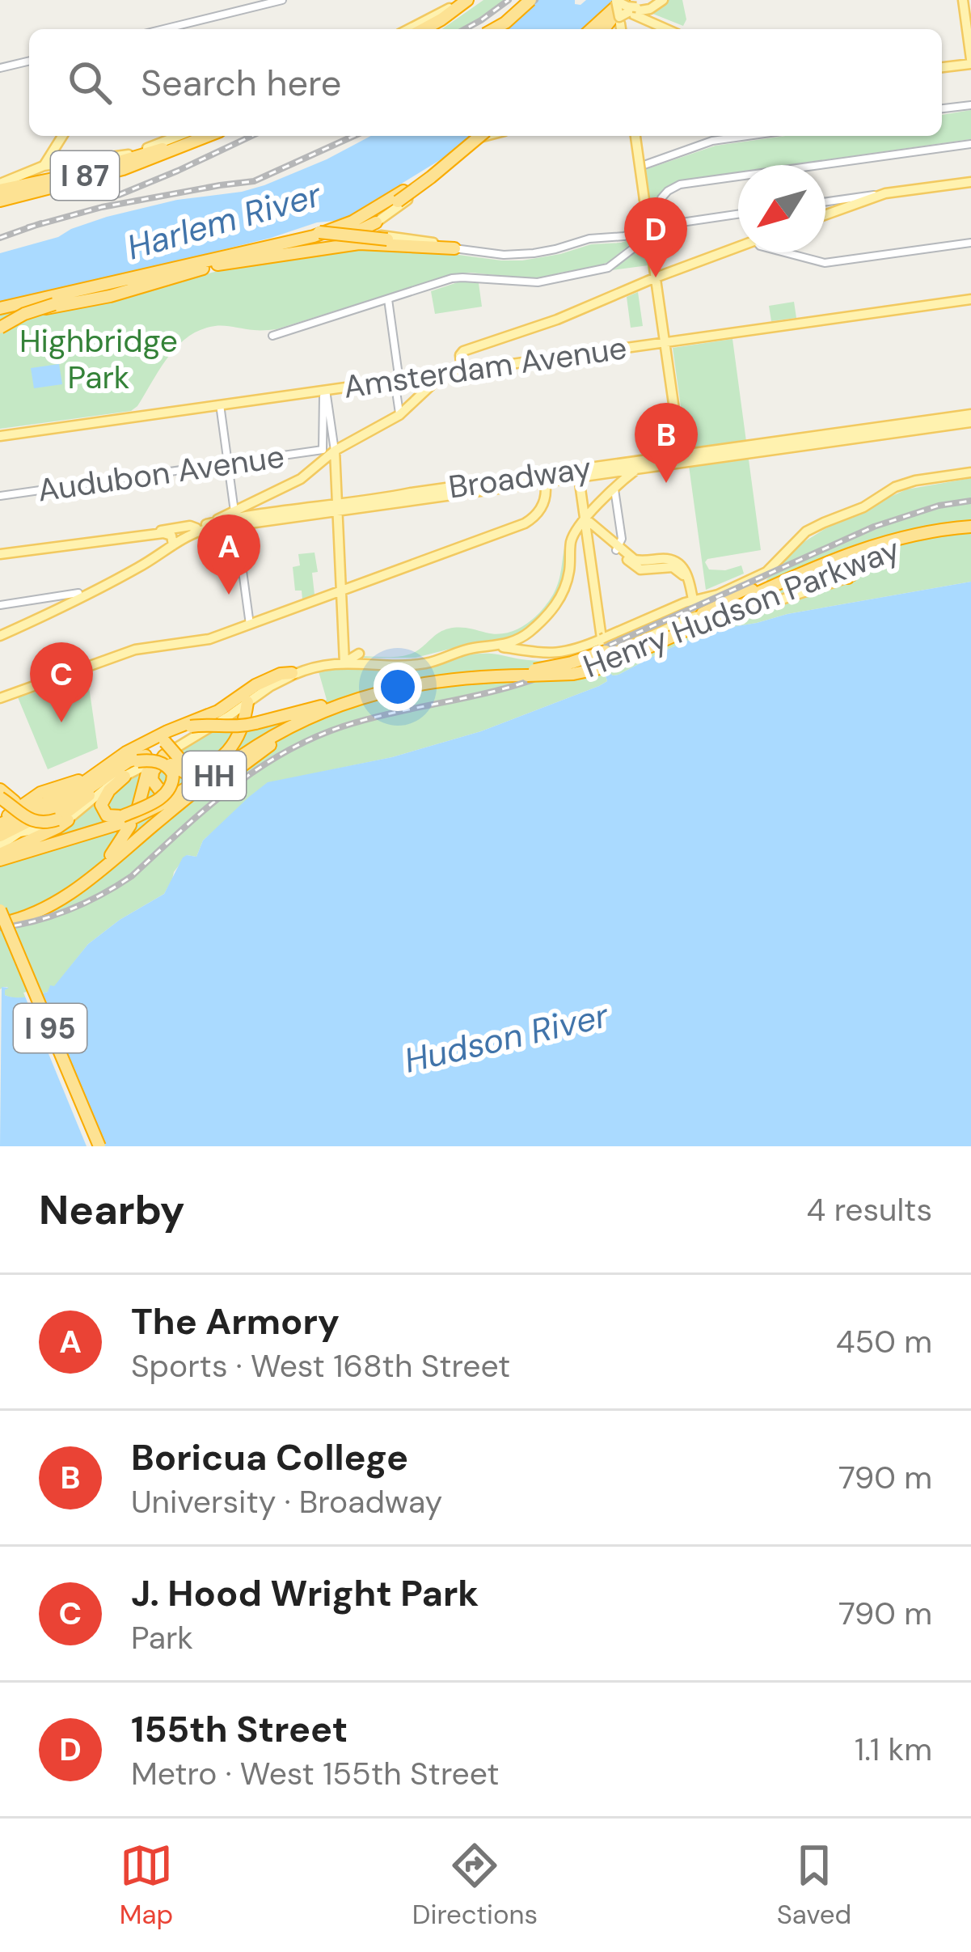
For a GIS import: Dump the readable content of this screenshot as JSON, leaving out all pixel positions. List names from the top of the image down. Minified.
{"streets":{"highway":["I 87","Henry Hudson Parkway","HH","I 95"],"main road":["Amsterdam Avenue","Broadway"],"street":["Audubon Avenue"]},"crossings":[["Henry Hudson Parkway","I 95"]],"water":["Harlem River","Hudson River"],"parks":["Highbridge Park"],"north":"bottom left","page":{"search":"Search here","pins":["D","B","A","C"],"heading":["Nearby","4 results"],"list":[{"mark":"A","name":"The Armory","note":"Sports · West 168th Street","value":"450 m"},{"mark":"B","name":"Boricua College","note":"University · Broadway","value":"790 m"},{"mark":"C","name":"J. Hood Wright Park","note":"Park","value":"790 m"},{"mark":"D","name":"155th Street","note":"Metro · West 155th Street","value":"1.1 km"}],"nav":["Map","Directions","Saved"]}}
